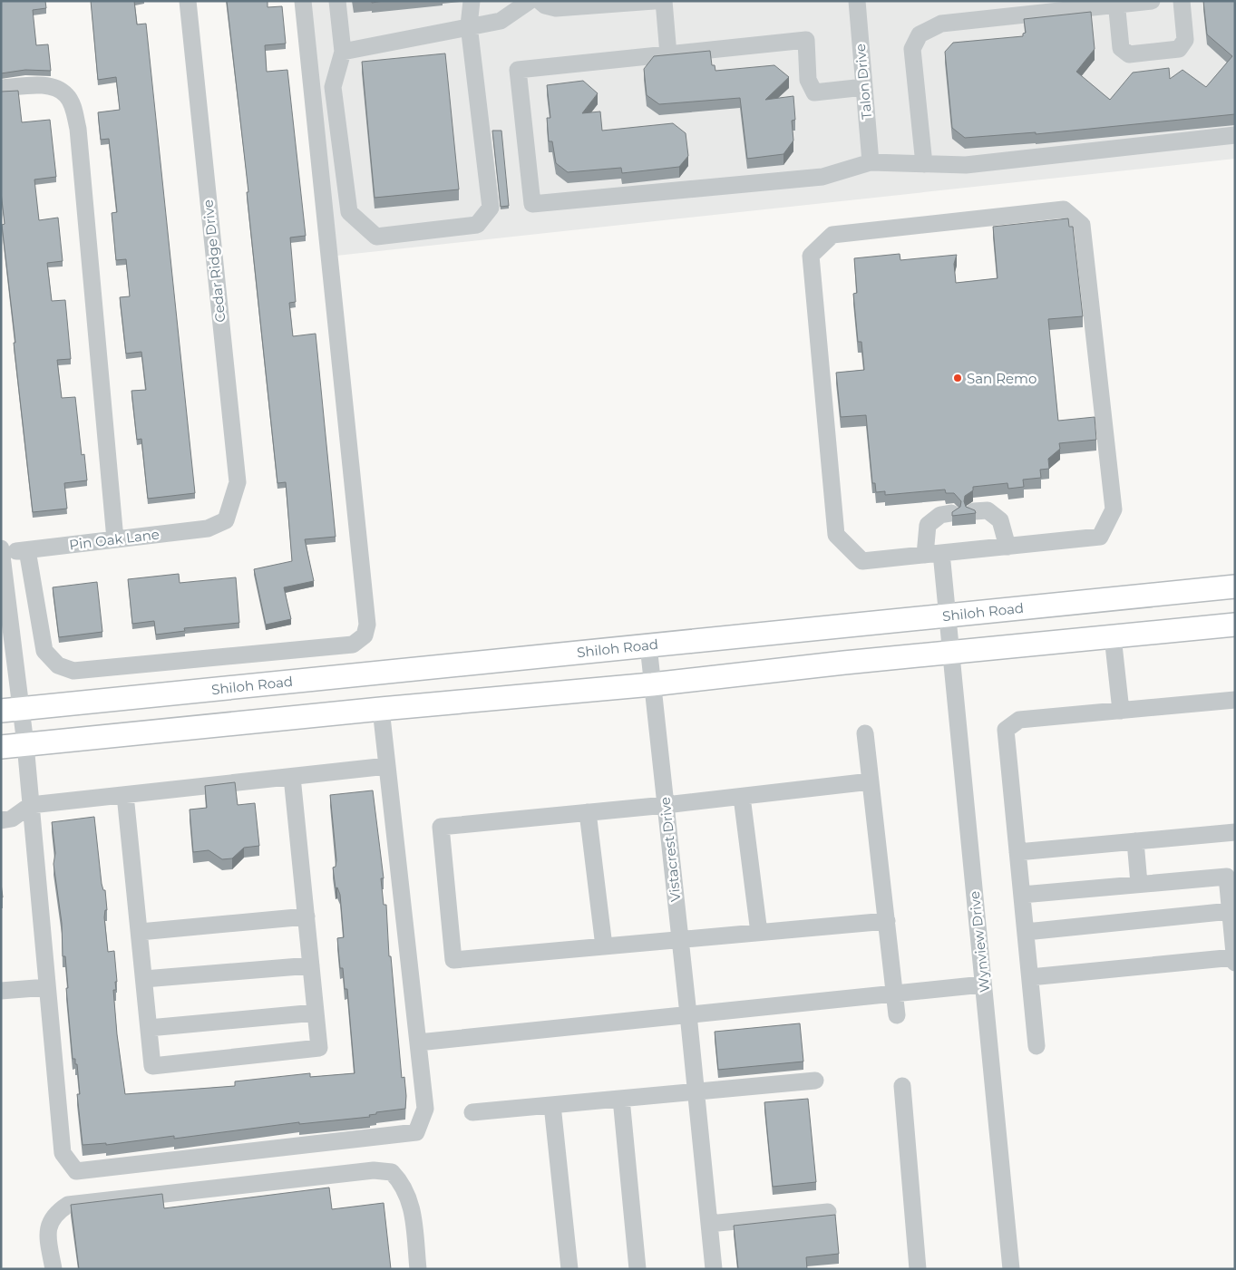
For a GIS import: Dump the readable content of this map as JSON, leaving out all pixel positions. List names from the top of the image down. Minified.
{"streets":{"main road":["Shiloh Road"],"street":["Talon Drive","Cedar Ridge Drive","Pin Oak Lane","Vistacrest Drive","Wynview Drive"]},"crossings":[["Cedar Ridge Drive","Pin Oak Lane"],["Shiloh Road","Vistacrest Drive"],["Shiloh Road","Wynview Drive"]],"places":["San Remo"]}
